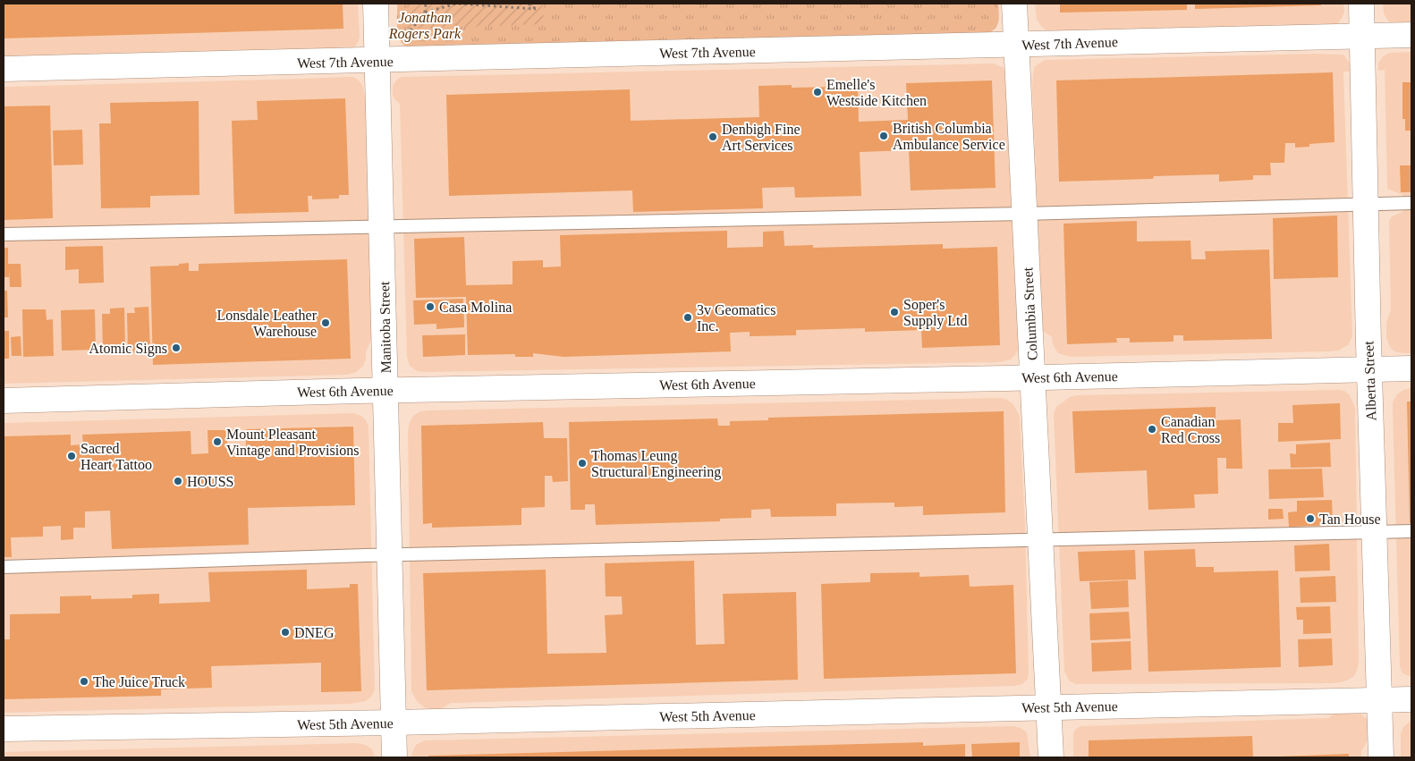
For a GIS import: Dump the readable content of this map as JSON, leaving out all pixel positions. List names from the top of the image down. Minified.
{"streets":{"street":["West 7th Avenue","Columbia Street","Manitoba Street","West 6th Avenue","Alberta Street","West 5th Avenue"]},"crossings":[["West 7th Avenue","Columbia Street"],["West 7th Avenue","Manitoba Street"],["West 7th Avenue","Alberta Street"],["Columbia Street","West 6th Avenue"],["Columbia Street","West 5th Avenue"],["Manitoba Street","West 6th Avenue"],["Manitoba Street","West 5th Avenue"],["West 6th Avenue","Alberta Street"],["Alberta Street","West 5th Avenue"]],"parks":["Jonathan Rogers Park"],"places":["Emelle's Westside Kitchen","British Columbia Ambulance Service","Denbigh Fine Art Services","Casa Molina","Soper's Supply Ltd","3v Geomatics Inc.","Lonsdale Leather Warehouse","Atomic Signs","Canadian Red Cross","Mount Pleasant Vintage and Provisions","Sacred Heart Tattoo","Thomas Leung Structural Engineering","HOUSS","Tan House","DNEG","The Juice Truck"]}
